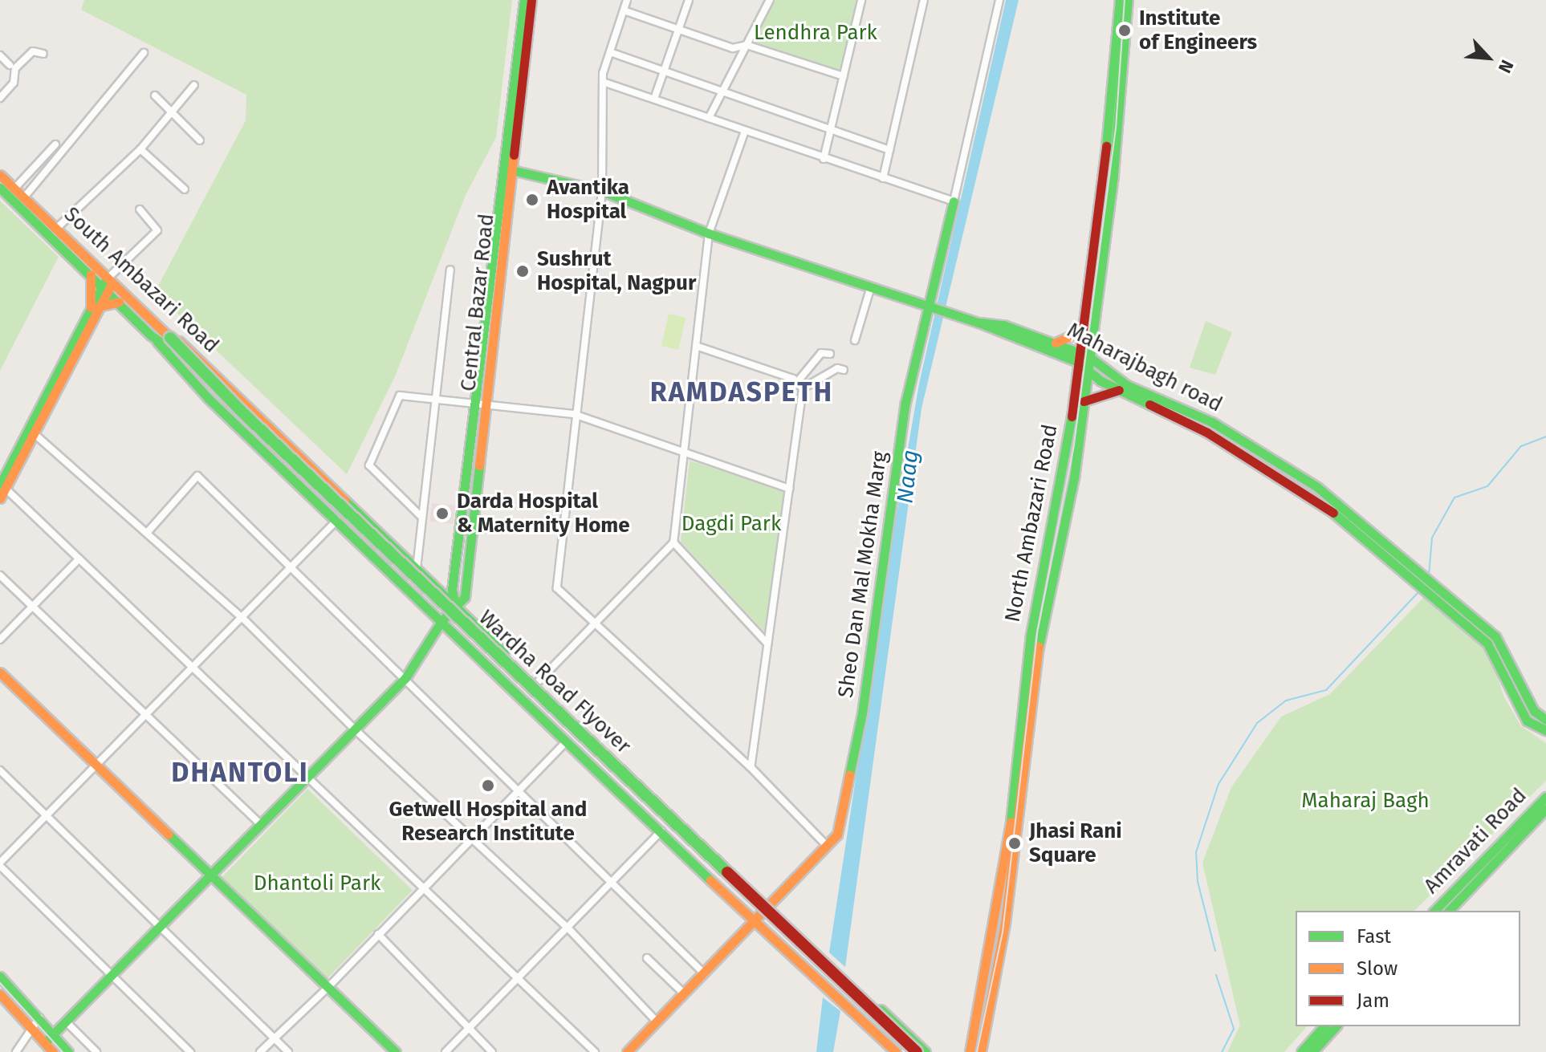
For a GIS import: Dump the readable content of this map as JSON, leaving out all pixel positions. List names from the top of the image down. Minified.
{"streets":{"main road":["South Ambazari Road","Central Bazar Road","Maharajbagh road","North Ambazari Road","Sheo Dan Mal Mokha Marg","Wardha Road Flyover","Amravati Road"]},"crossings":[["South Ambazari Road","Central Bazar Road"],["South Ambazari Road","Sheo Dan Mal Mokha Marg"],["Maharajbagh road","North Ambazari Road"]],"districts":["RAMDASPETH","DHANTOLI"],"water":["Naag"],"parks":["Lendhra Park","Dagdi Park","Maharaj Bagh","Dhantoli Park"],"places":["Institute of Engineers","Avantika Hospital","Sushrut Hospital, Nagpur","Darda Hospital & Maternity Home","Getwell Hospital and Research Institute","Jhasi Rani Square"],"legend":["Fast","Slow","Jam"],"north":"bottom right"}
